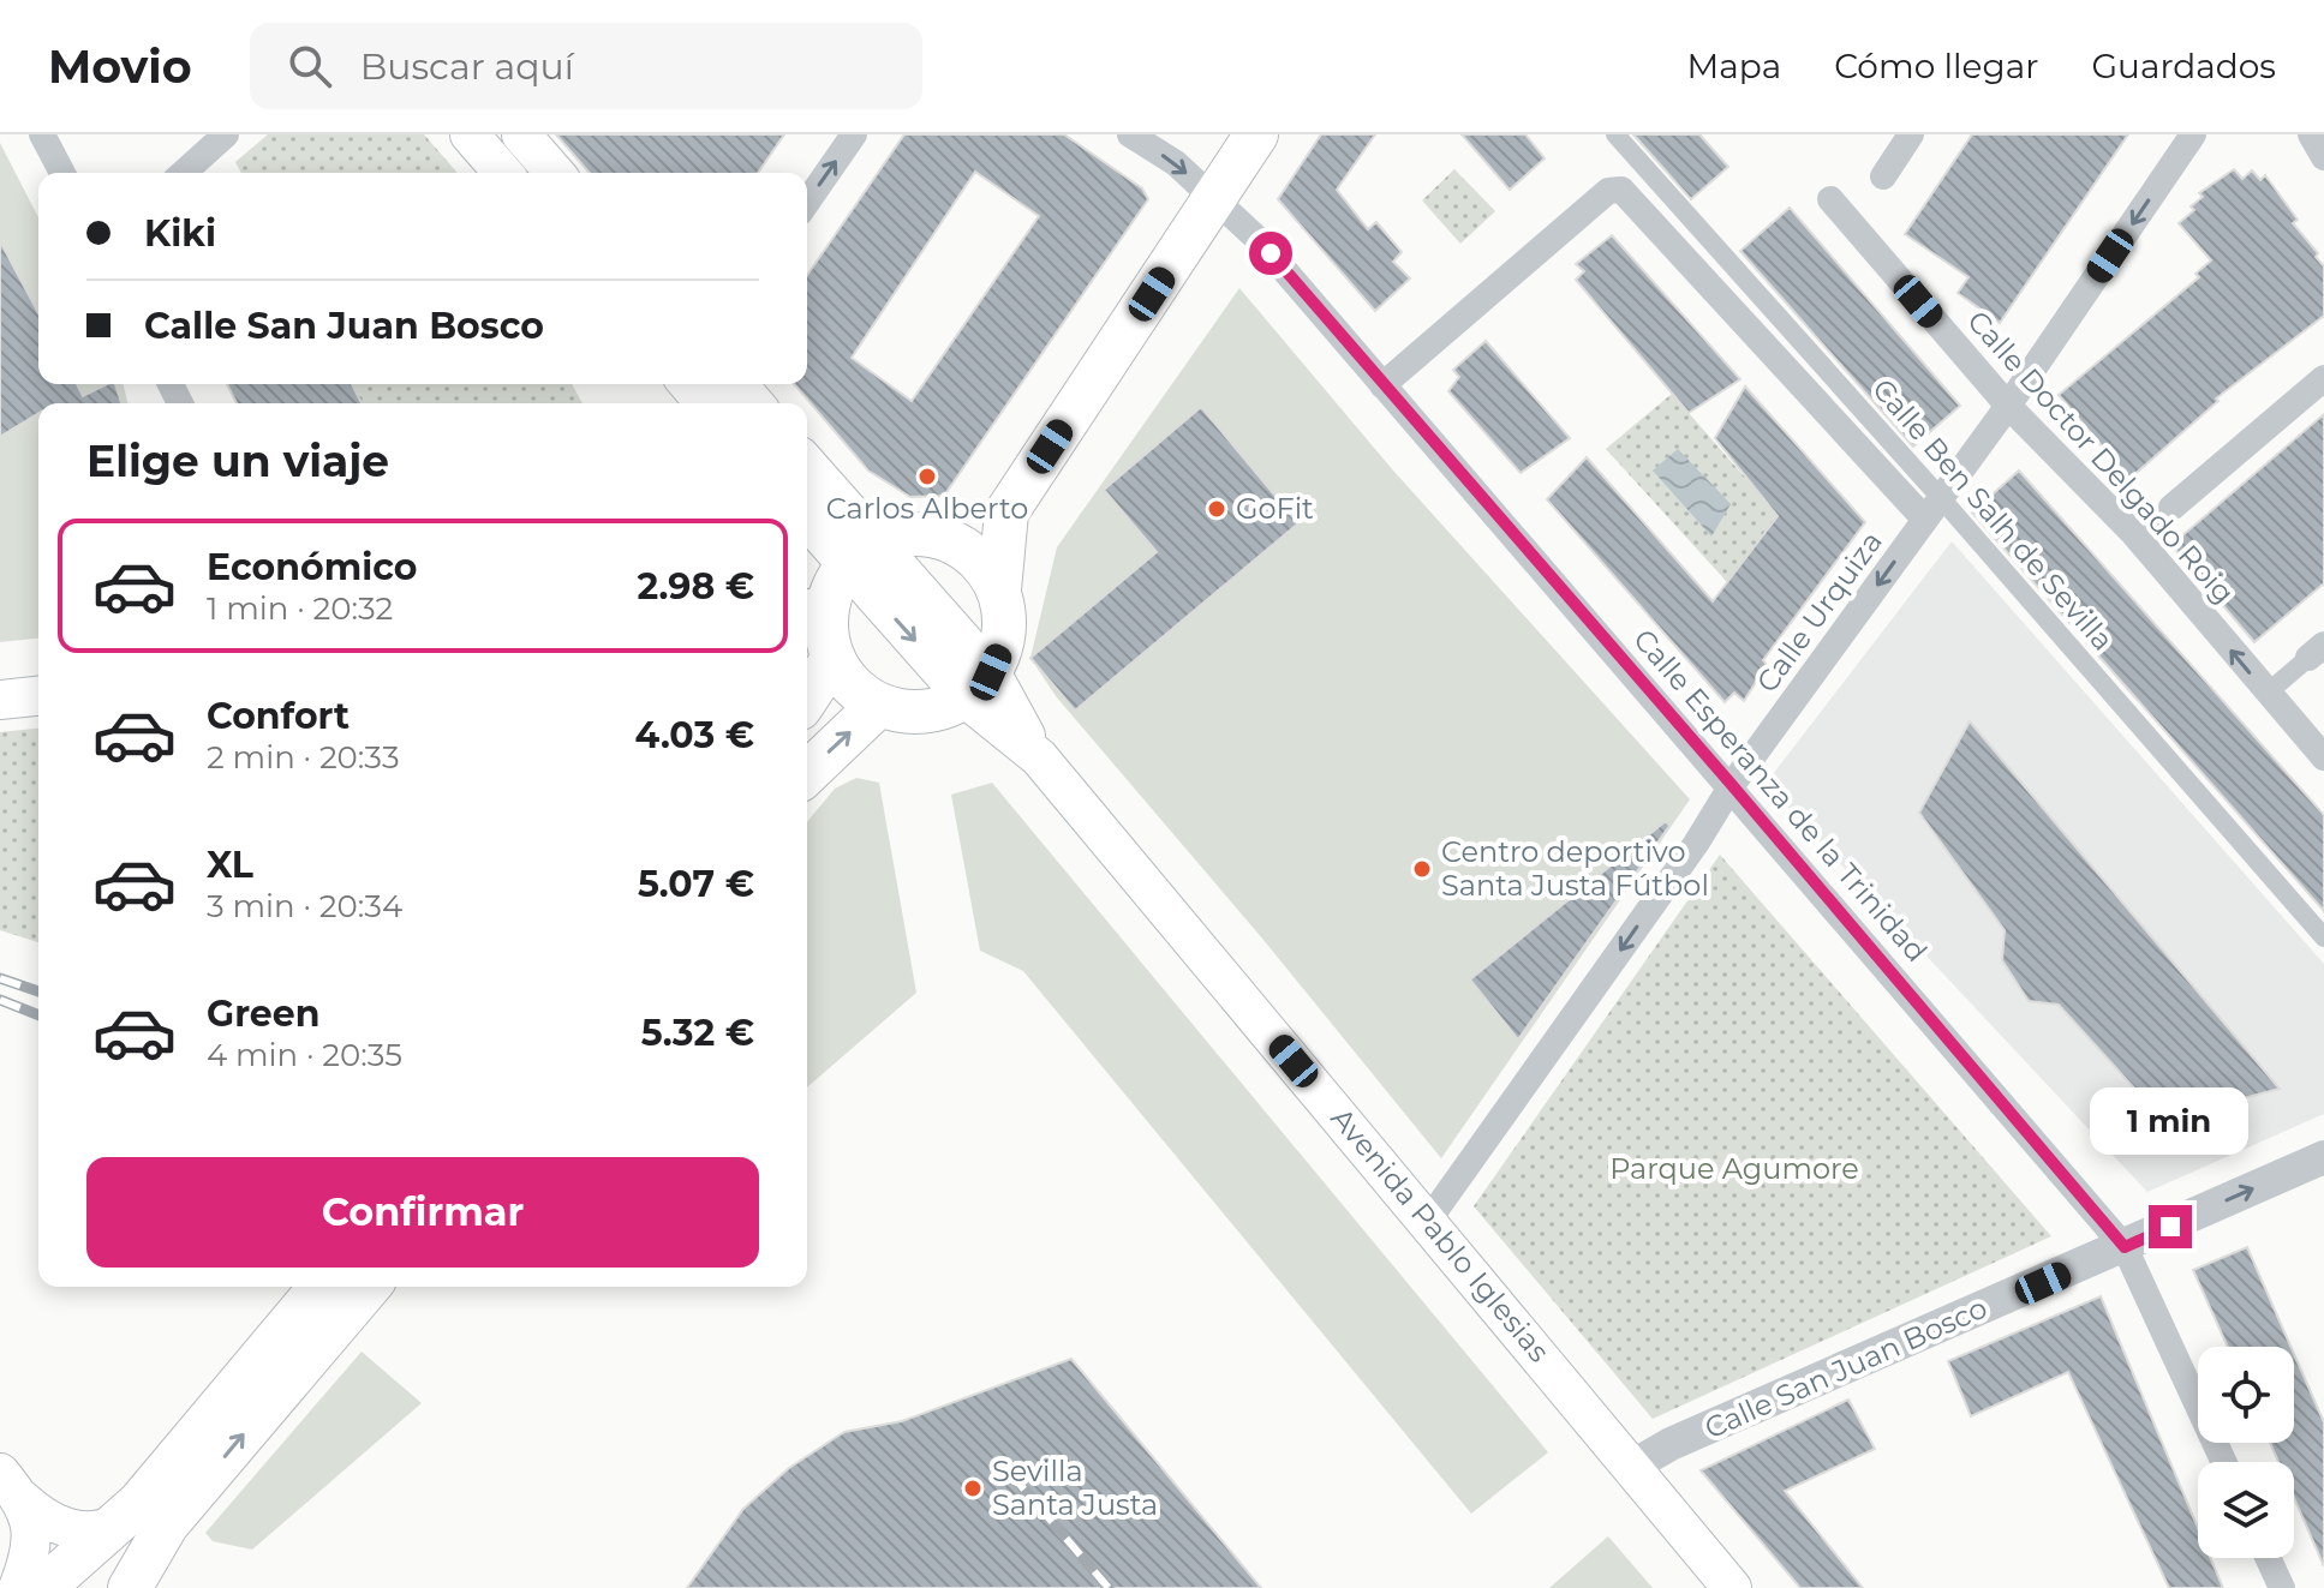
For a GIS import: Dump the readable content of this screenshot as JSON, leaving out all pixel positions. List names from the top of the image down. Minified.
{"streets":{"main road":["Avenida Pablo Iglesias"],"street":["Calle Doctor Delgado Roig","Calle Ben Salh de Sevilla","Calle Urquiza","Calle Esperanza de la Trinidad","Calle San Juan Bosco"]},"crossings":[["Calle Doctor Delgado Roig","Calle Urquiza"],["Calle Ben Salh de Sevilla","Calle Urquiza"],["Calle Urquiza","Calle Esperanza de la Trinidad"],["Calle Urquiza","Avenida Pablo Iglesias"],["Calle Esperanza de la Trinidad","Calle San Juan Bosco"],["Avenida Pablo Iglesias","Calle San Juan Bosco"]],"one_way":["Calle Urquiza"],"parks":["Parque Agumore"],"places":["Carlos Alberto","GoFit","Centro deportivo Santa Justa Fútbol","Sevilla Santa Justa"],"page":{"header":"Movio","search":"Buscar aquí","nav":["Mapa","Cómo llegar","Guardados"],"banner":["Kiki","Calle San Juan Bosco"],"heading":"Elige un viaje","list":[{"name":"Económico","note":"1 min · 20:32","value":"2.98 €"},{"name":"Confort","note":"2 min · 20:33","value":"4.03 €"},{"name":"XL","note":"3 min · 20:34","value":"5.07 €"},{"name":"Green","note":"4 min · 20:35","value":"5.32 €"}],"bubble":"1 min","buttons":"Confirmar"}}
